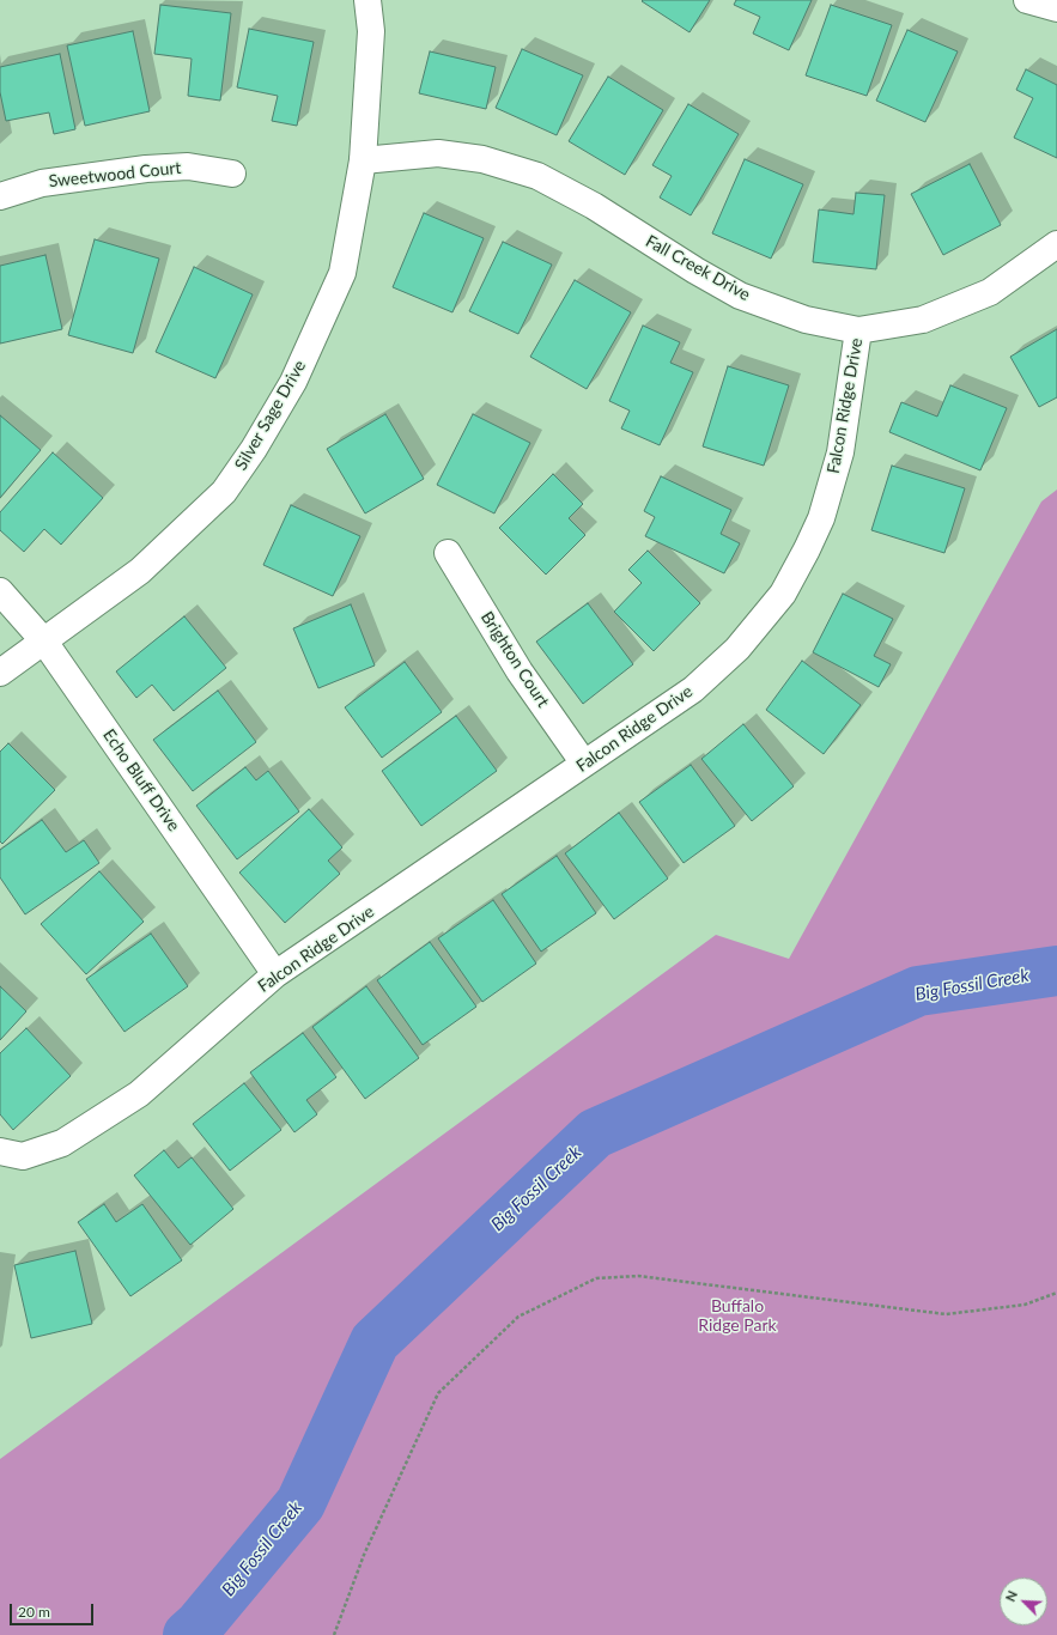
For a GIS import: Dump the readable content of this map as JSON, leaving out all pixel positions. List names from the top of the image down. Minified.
{"streets":{"street":["Sweetwood Court","Fall Creek Drive","Falcon Ridge Drive","Silver Sage Drive","Brighton Court","Echo Bluff Drive"]},"crossings":[["Fall Creek Drive","Falcon Ridge Drive"],["Fall Creek Drive","Silver Sage Drive"],["Falcon Ridge Drive","Brighton Court"],["Falcon Ridge Drive","Echo Bluff Drive"],["Silver Sage Drive","Echo Bluff Drive"]],"water":["Big Fossil Creek"],"parks":["Buffalo Ridge Park"],"scale_bar":"20 m","north":"top left"}
